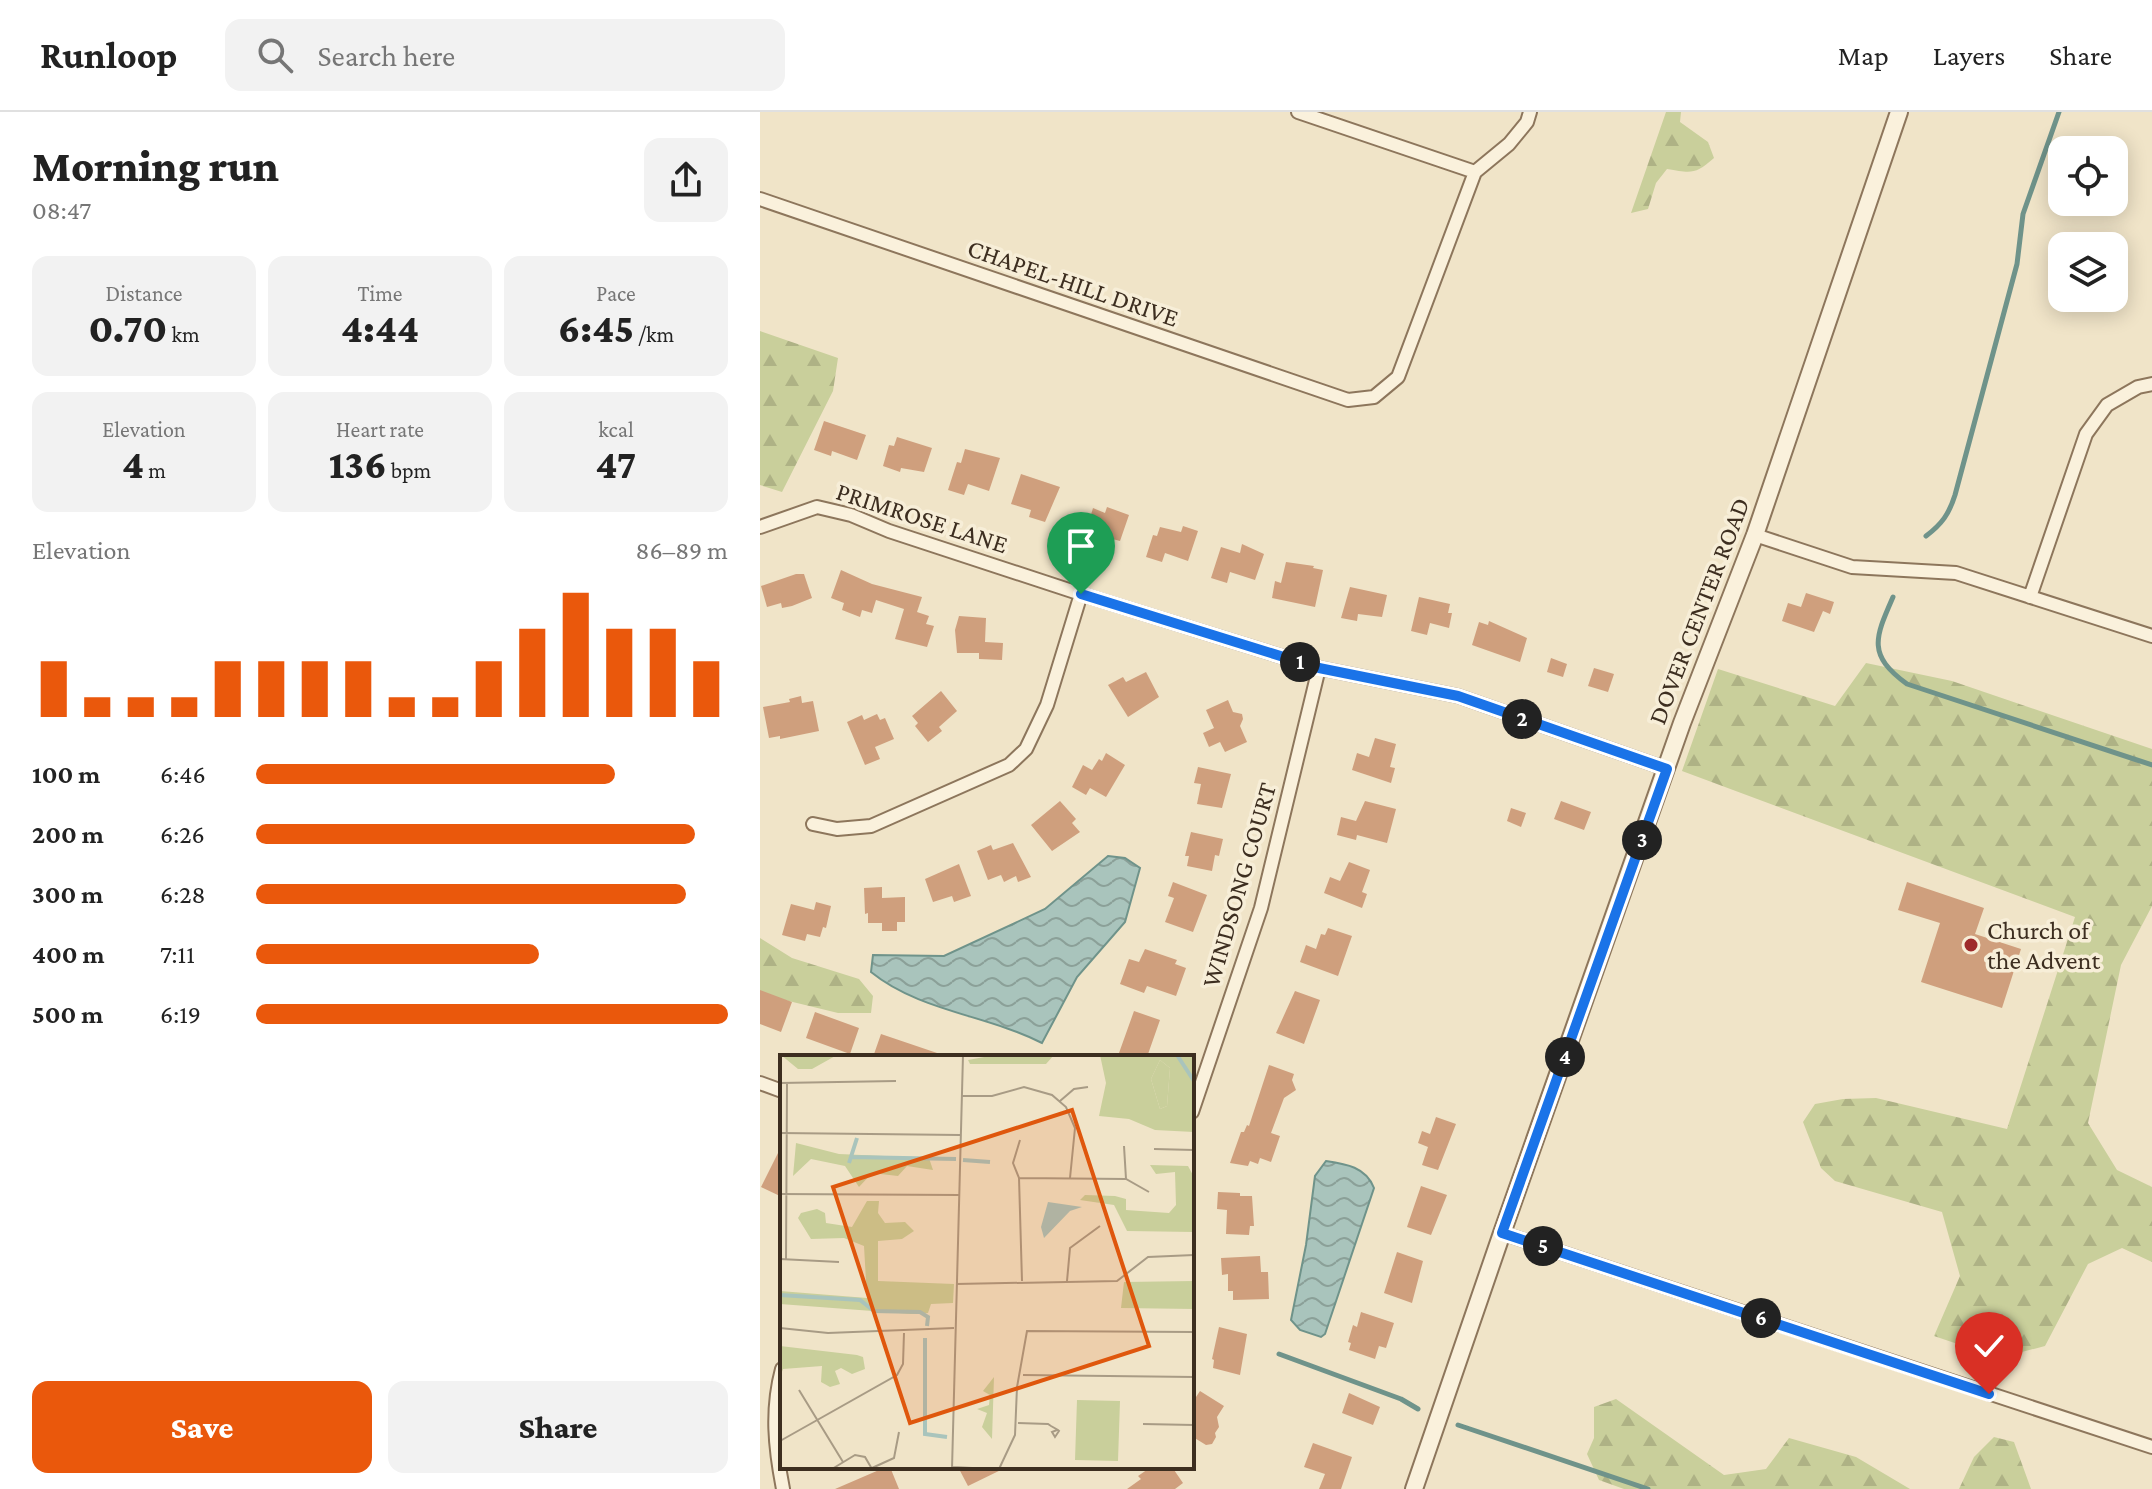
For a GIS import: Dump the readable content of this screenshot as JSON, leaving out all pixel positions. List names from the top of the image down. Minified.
{"streets":{"street":["CHAPEL-HILL DRIVE","PRIMROSE LANE","DOVER CENTER ROAD","WINDSONG COURT"]},"crossings":[["PRIMROSE LANE","DOVER CENTER ROAD"],["PRIMROSE LANE","WINDSONG COURT"]],"places":["Church of the Advent"],"page":{"header":"Runloop","search":"Search here","nav":["Map","Layers","Share"],"heading":["Morning run","08:47"],"stats":[["Distance","0.70 km"],["Time","4:44"],["Pace","6:45 /km"],["Elevation","4 m"],["Heart rate","136 bpm"],["kcal","47"]],"chart":["Elevation","86–89 m"],"pins":["1","2","3","4","5","6"],"list":[{"name":"100 m","note":"6:46"},{"name":"200 m","note":"6:26"},{"name":"300 m","note":"6:28"},{"name":"400 m","note":"7:11"},{"name":"500 m","note":"6:19"}],"buttons":["Save","Share"]}}
